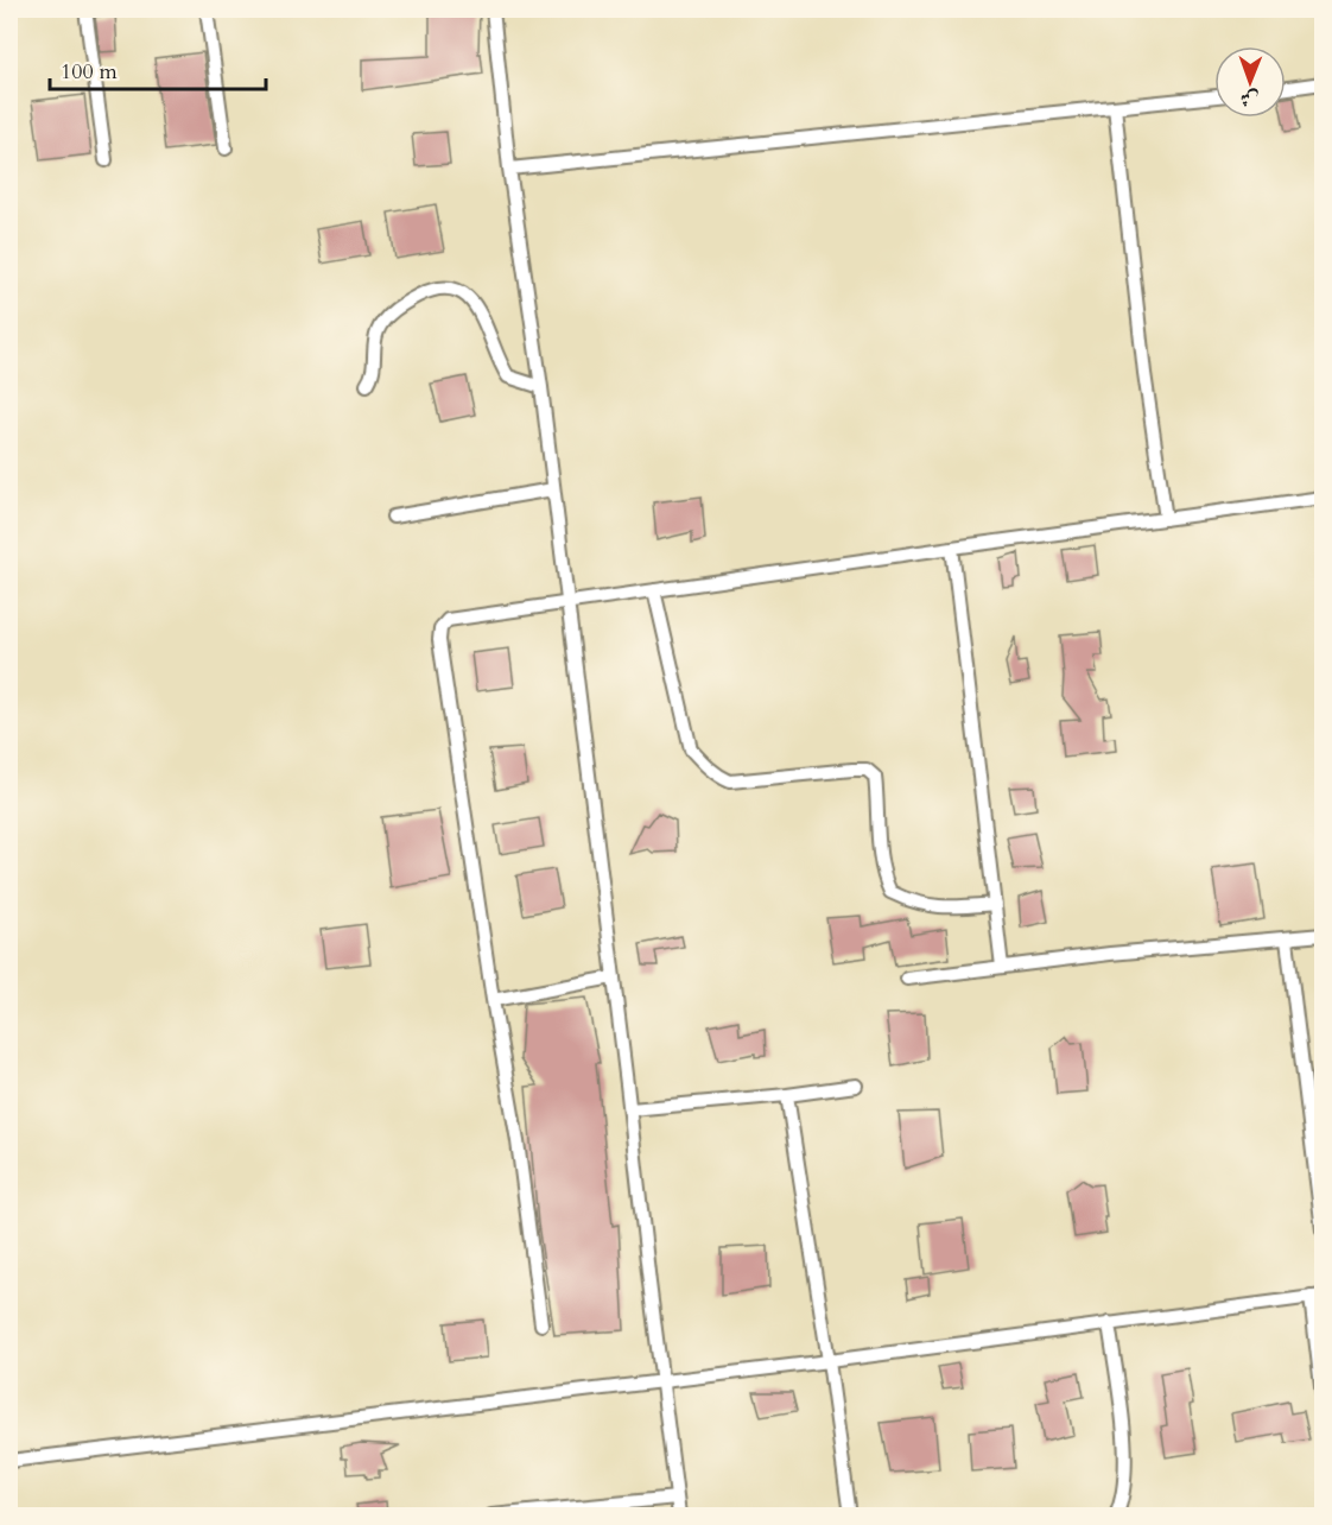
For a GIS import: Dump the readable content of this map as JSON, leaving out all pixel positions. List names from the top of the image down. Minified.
{"scale_bar":"100 m","north":"bottom"}
